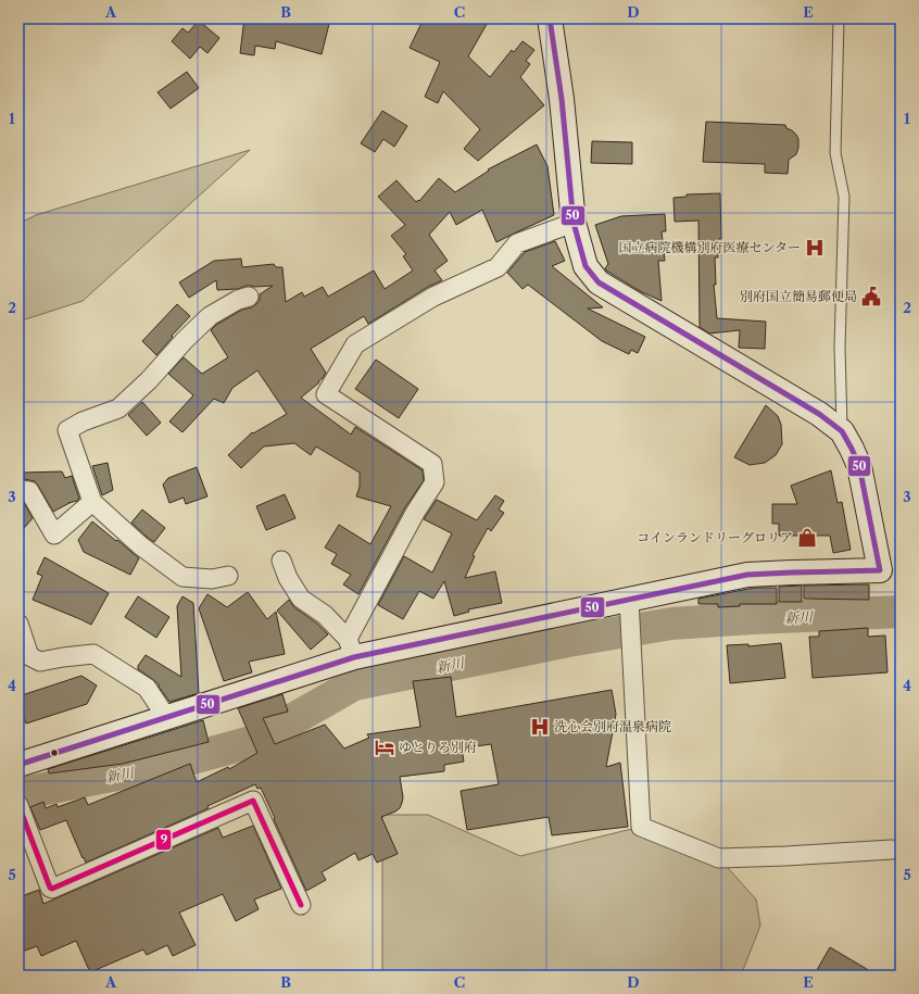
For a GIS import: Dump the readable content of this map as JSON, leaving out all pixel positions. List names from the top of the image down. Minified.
{"water":["新川"],"places":{"hospital":["国立病院機構別府医療センター","洗心会別府温泉病院"],"public building":["別府国立簡易郵便局"],"shop":["コインランドリーグロリア"],"hotel":["ゆとりろ別府"]},"lines":["transit line 50","transit line 9"],"grid":{"columns":["A","B","C","D","E"],"rows":["1","2","3","4","5"]}}
